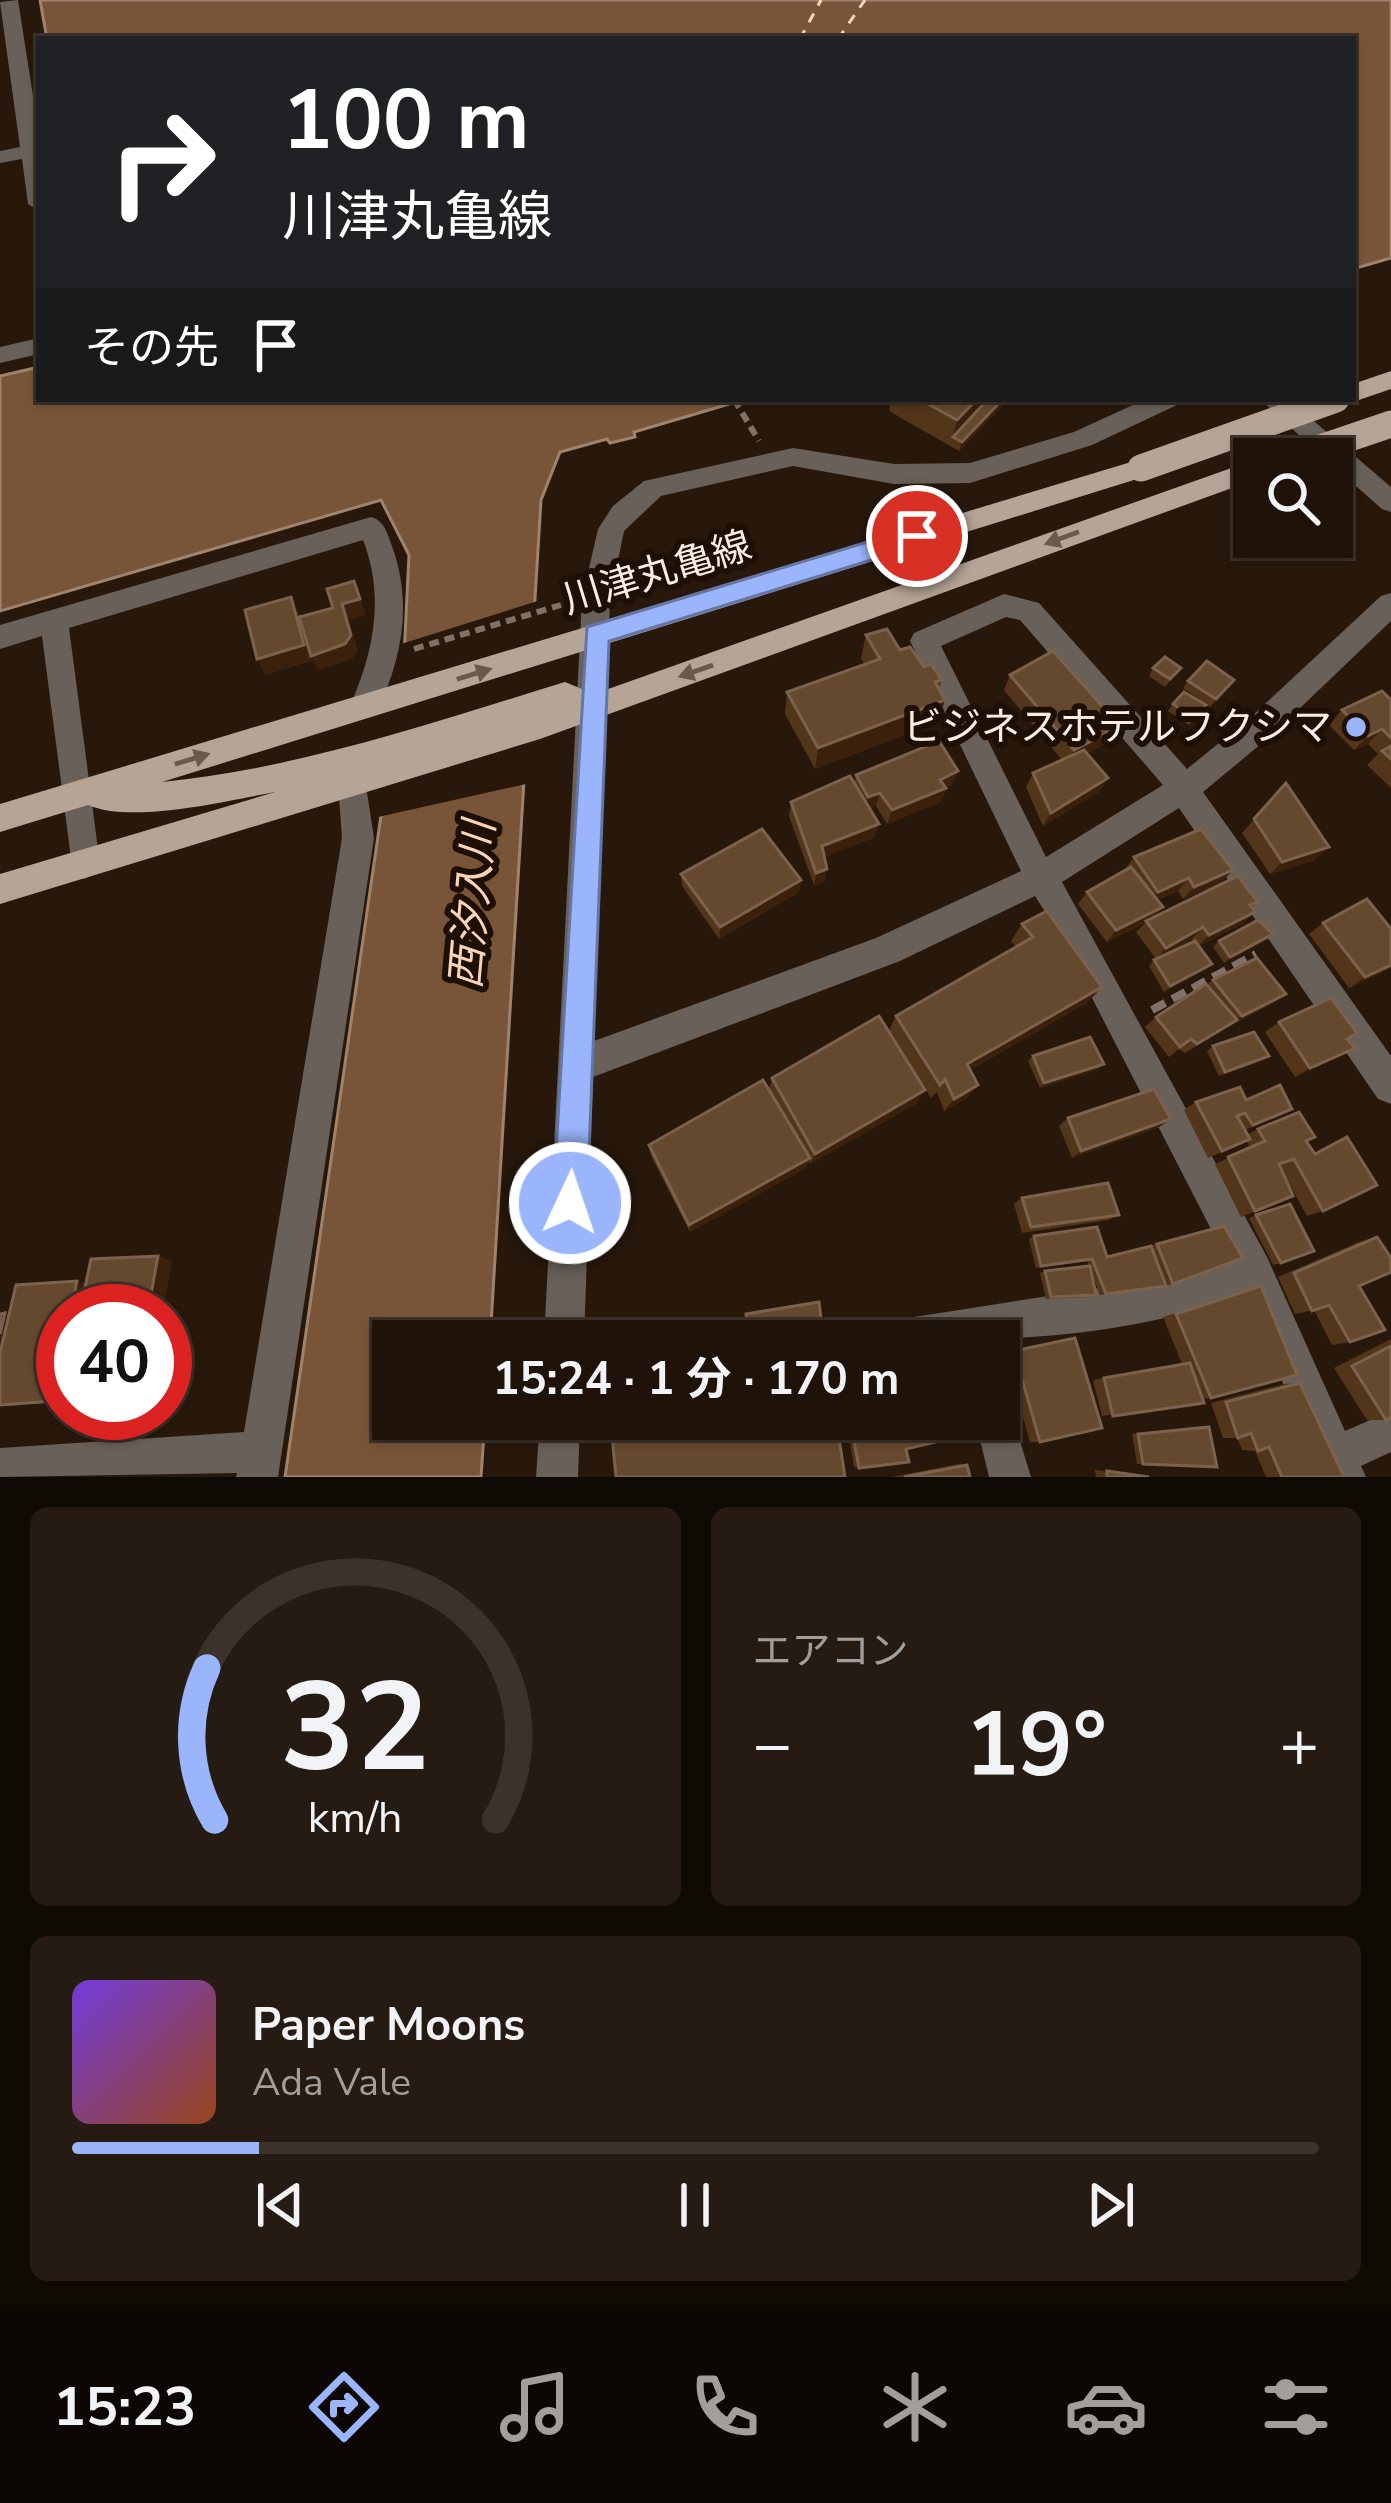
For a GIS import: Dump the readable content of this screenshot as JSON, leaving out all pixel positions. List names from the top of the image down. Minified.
{"streets":{"main road":["川津丸亀線"]},"water":["西汐入川"],"places":["ビジネスホテルフクシマ"],"page":{"turn":["100 m","川津丸亀線"],"then":"その先","limit":"40","trip":"15:24 · 1 分 · 170 m","tile":"エアコン","heat":["−","19°","+"],"song":["Paper Moons","Ada Vale"],"tabs":"15:23","gauge":["32","km/h"]}}
